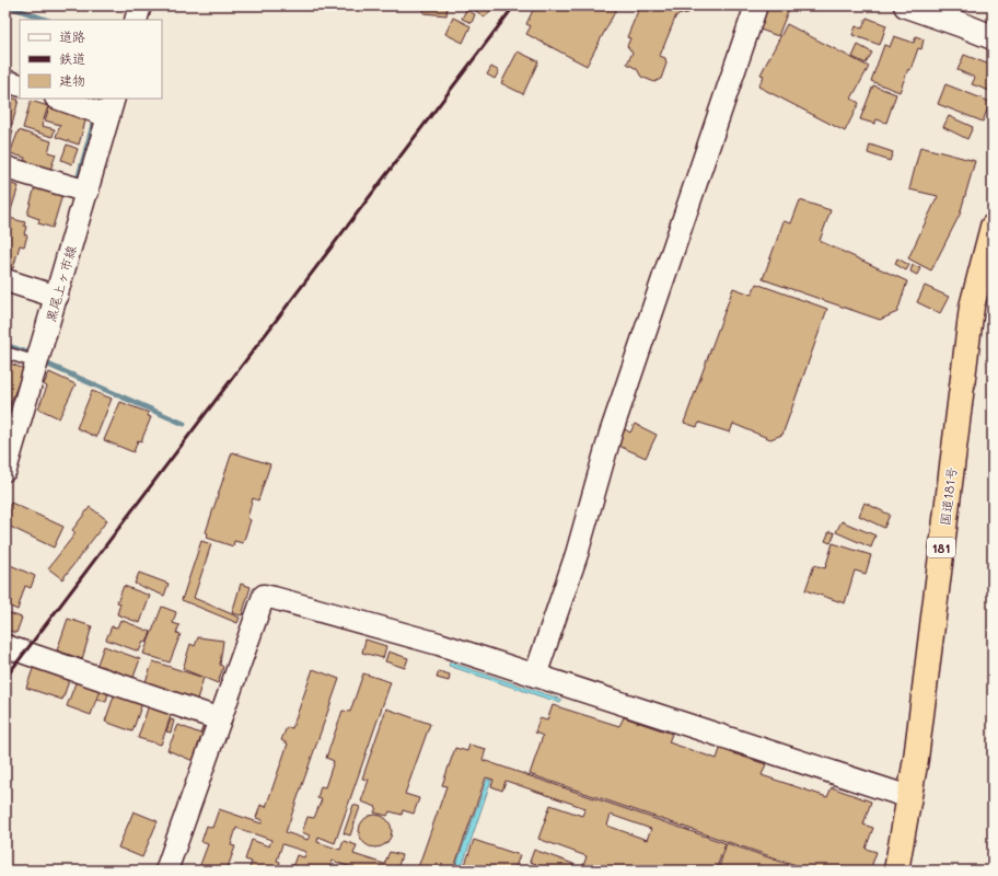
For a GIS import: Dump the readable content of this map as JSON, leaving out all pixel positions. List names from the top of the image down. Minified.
{"streets":{"highway":["国道181号","181"],"street":["黒尾上ヶ市線"]},"legend":["道路","鉄道","建物"]}
